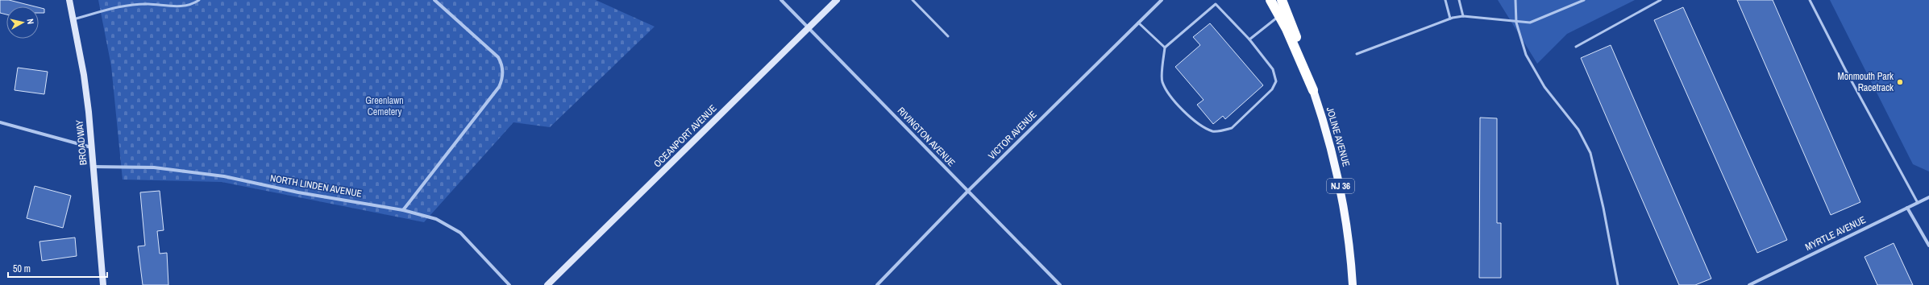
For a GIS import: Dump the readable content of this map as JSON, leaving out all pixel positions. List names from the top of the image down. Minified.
{"streets":{"highway":["NJ 36"],"main road":["JOLINE AVENUE"],"street":["VICTOR AVENUE","OCEANPORT AVENUE","RIVINGTON AVENUE","BROADWAY","NORTH LINDEN AVENUE","MYRTLE AVENUE"]},"crossings":[["VICTOR AVENUE","RIVINGTON AVENUE"],["OCEANPORT AVENUE","RIVINGTON AVENUE"],["JOLINE AVENUE","NJ 36"],["BROADWAY","NORTH LINDEN AVENUE"]],"parks":["Greenlawn Cemetery"],"places":["Monmouth Park Racetrack"],"scale_bar":"50 m","north":"right"}
